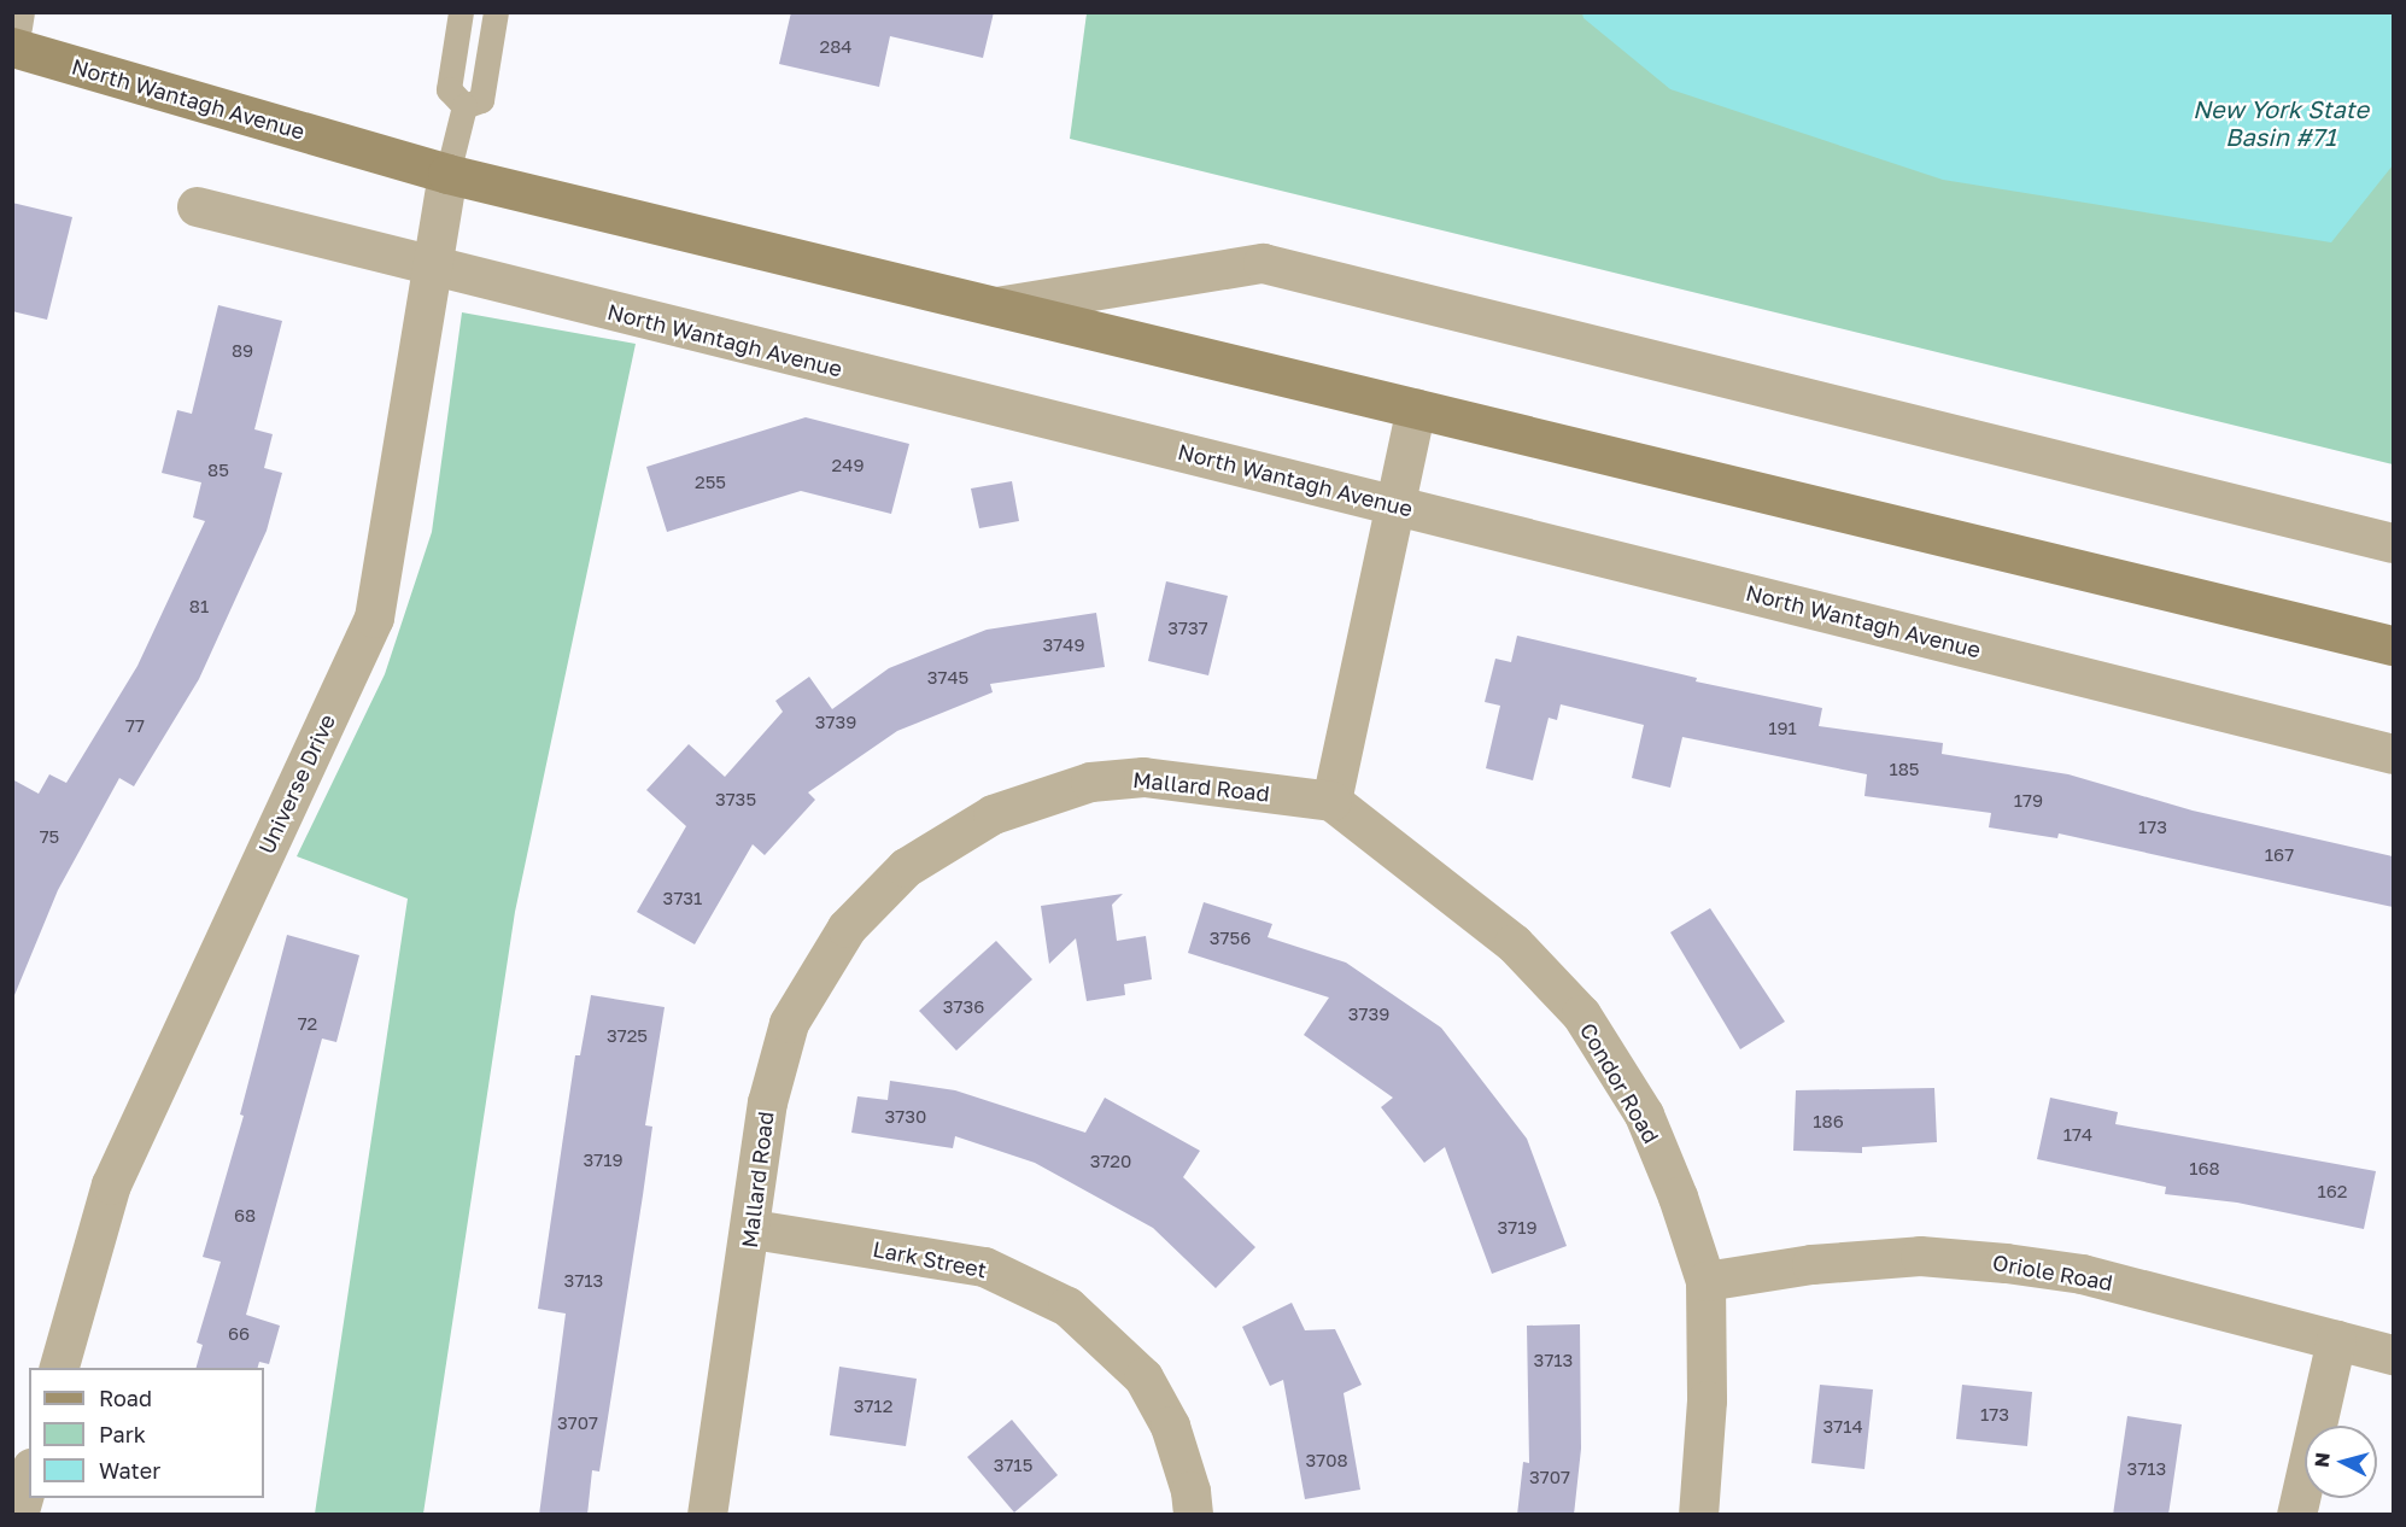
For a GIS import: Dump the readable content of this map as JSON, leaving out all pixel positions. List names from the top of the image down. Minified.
{"streets":{"main road":["North Wantagh Avenue"],"street":["Universe Drive","Mallard Road","Condor Road","Lark Street","Oriole Road"]},"crossings":[["North Wantagh Avenue","Universe Drive"],["Mallard Road","Condor Road"],["Mallard Road","Lark Street"],["Condor Road","Oriole Road"]],"water":["New York State Basin #71"],"house_numbers":["284","89","249","85","255","81","3737","3749","3745","3739","77","191","185","3735","179","173","75","167","3731","3756","3736","3739","72","3725","3730","186","174","3719","3720","168","162","68","3719","3713","66","3713","3712","173","3707","3714","3708","3715","3713","3707"],"legend":["Road","Park","Water"],"north":"left"}
